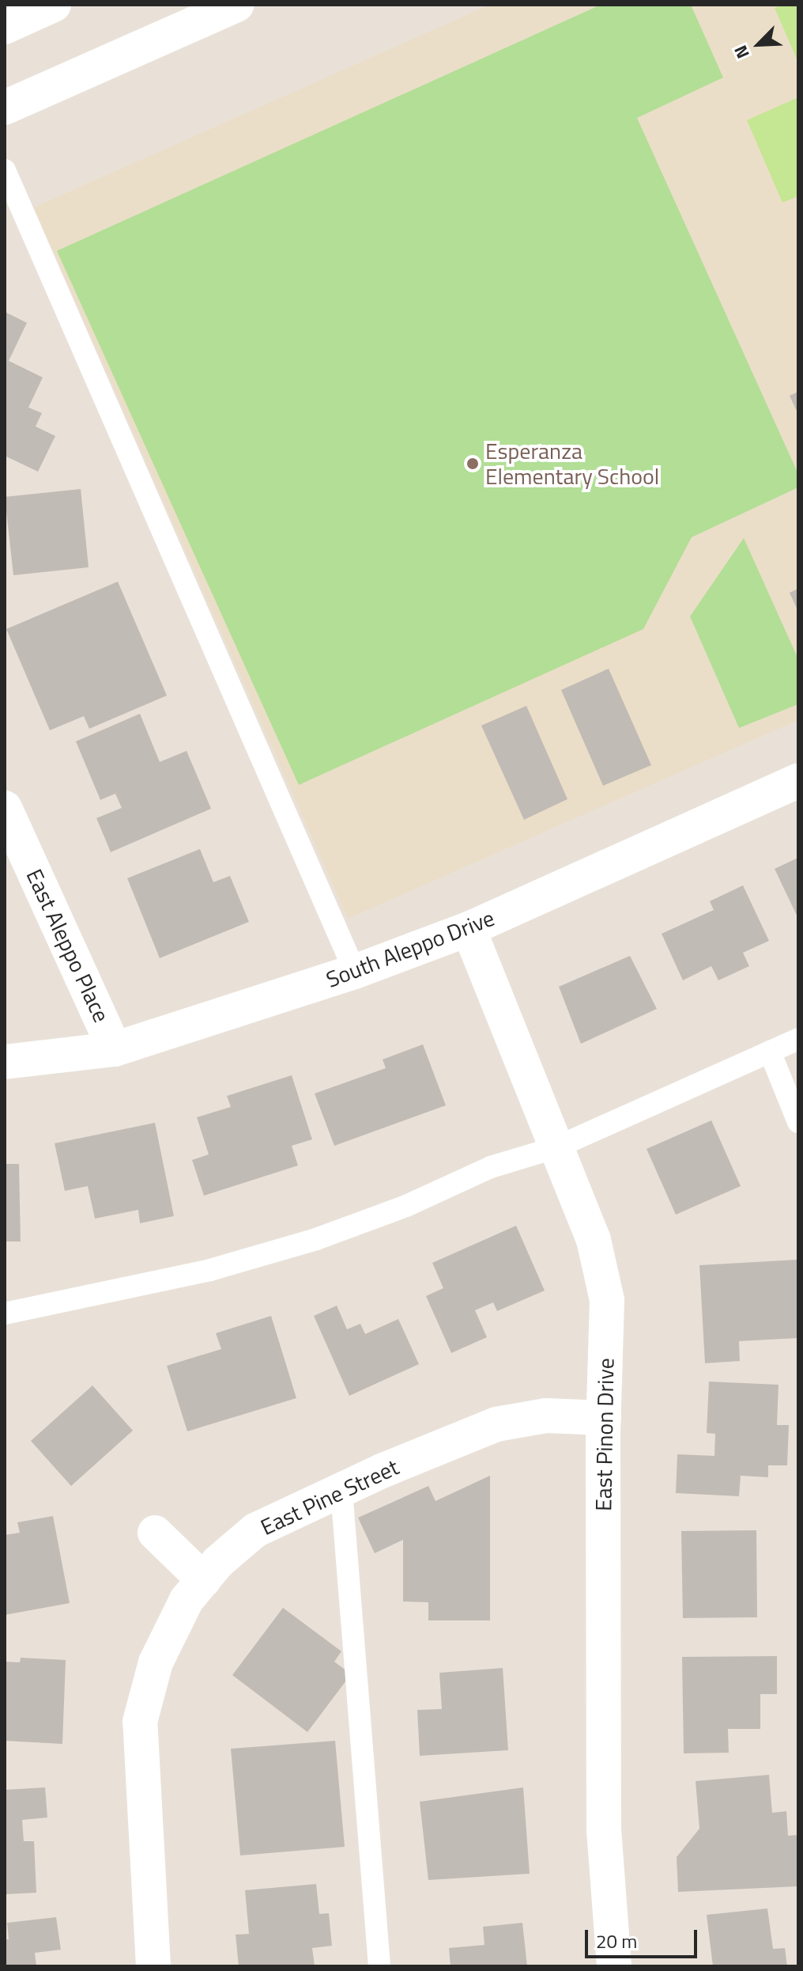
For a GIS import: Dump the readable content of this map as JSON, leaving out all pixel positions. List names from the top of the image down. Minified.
{"streets":{"street":["East Aleppo Place","South Aleppo Drive","East Pinon Drive","East Pine Street"]},"crossings":[["East Aleppo Place","South Aleppo Drive"],["South Aleppo Drive","East Pinon Drive"],["East Pinon Drive","East Pine Street"]],"places":["Esperanza Elementary School"],"scale_bar":"20 m","north":"bottom left"}
